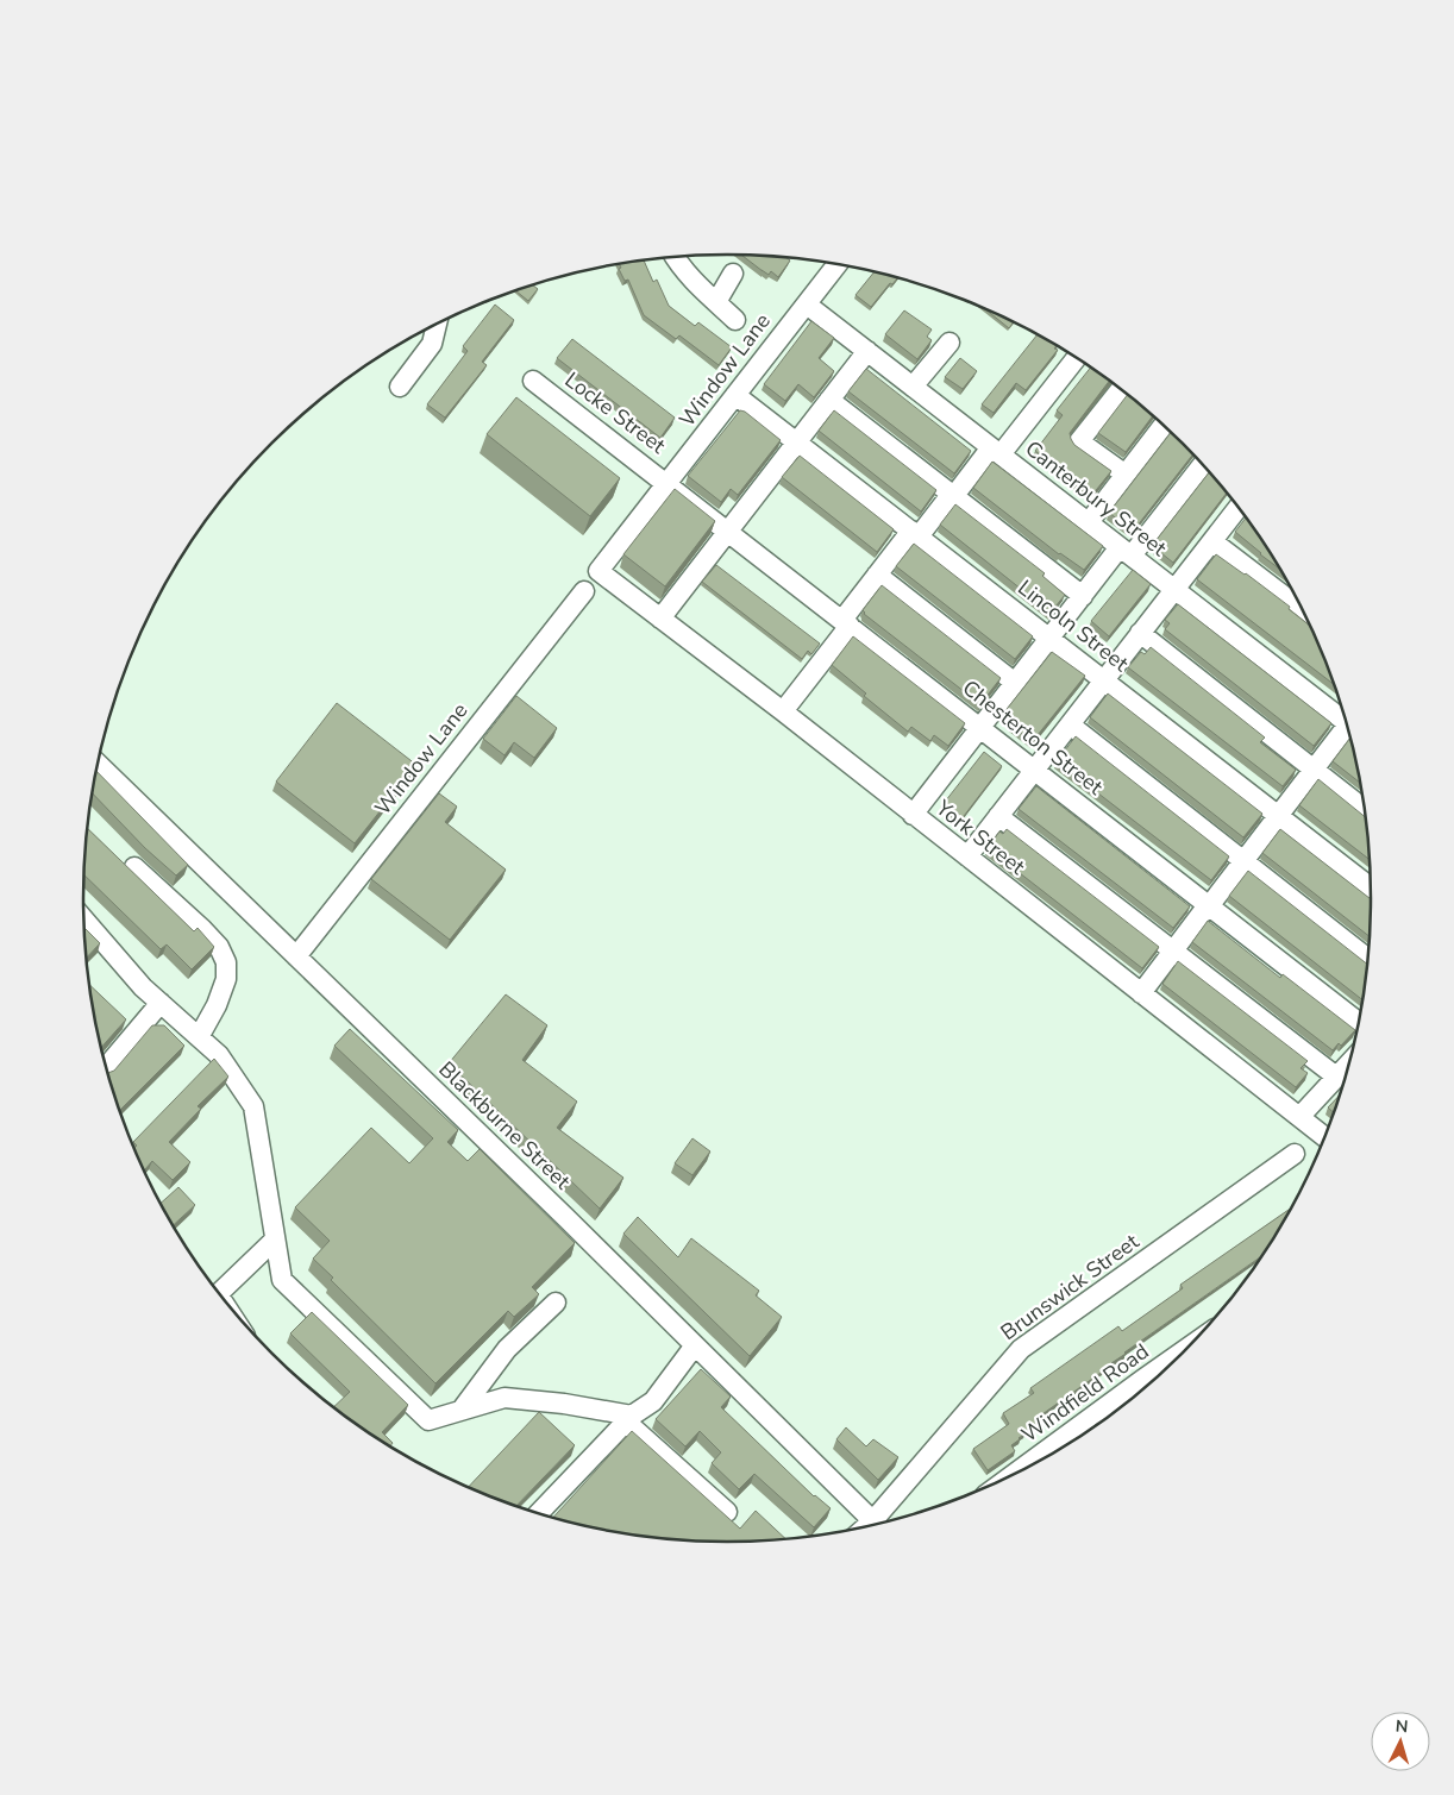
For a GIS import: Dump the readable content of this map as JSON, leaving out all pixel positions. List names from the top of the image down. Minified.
{"streets":{"street":["Window Lane","Locke Street","Canterbury Street","Lincoln Street","Chesterton Street","York Street","Blackburne Street","Brunswick Street","Windfield Road"]},"crossings":[["Window Lane","Locke Street"],["Window Lane","Canterbury Street"],["Window Lane","Lincoln Street"],["Window Lane","Chesterton Street"],["Window Lane","York Street"],["Window Lane","Blackburne Street"],["Locke Street","Chesterton Street"]],"north":"top"}
